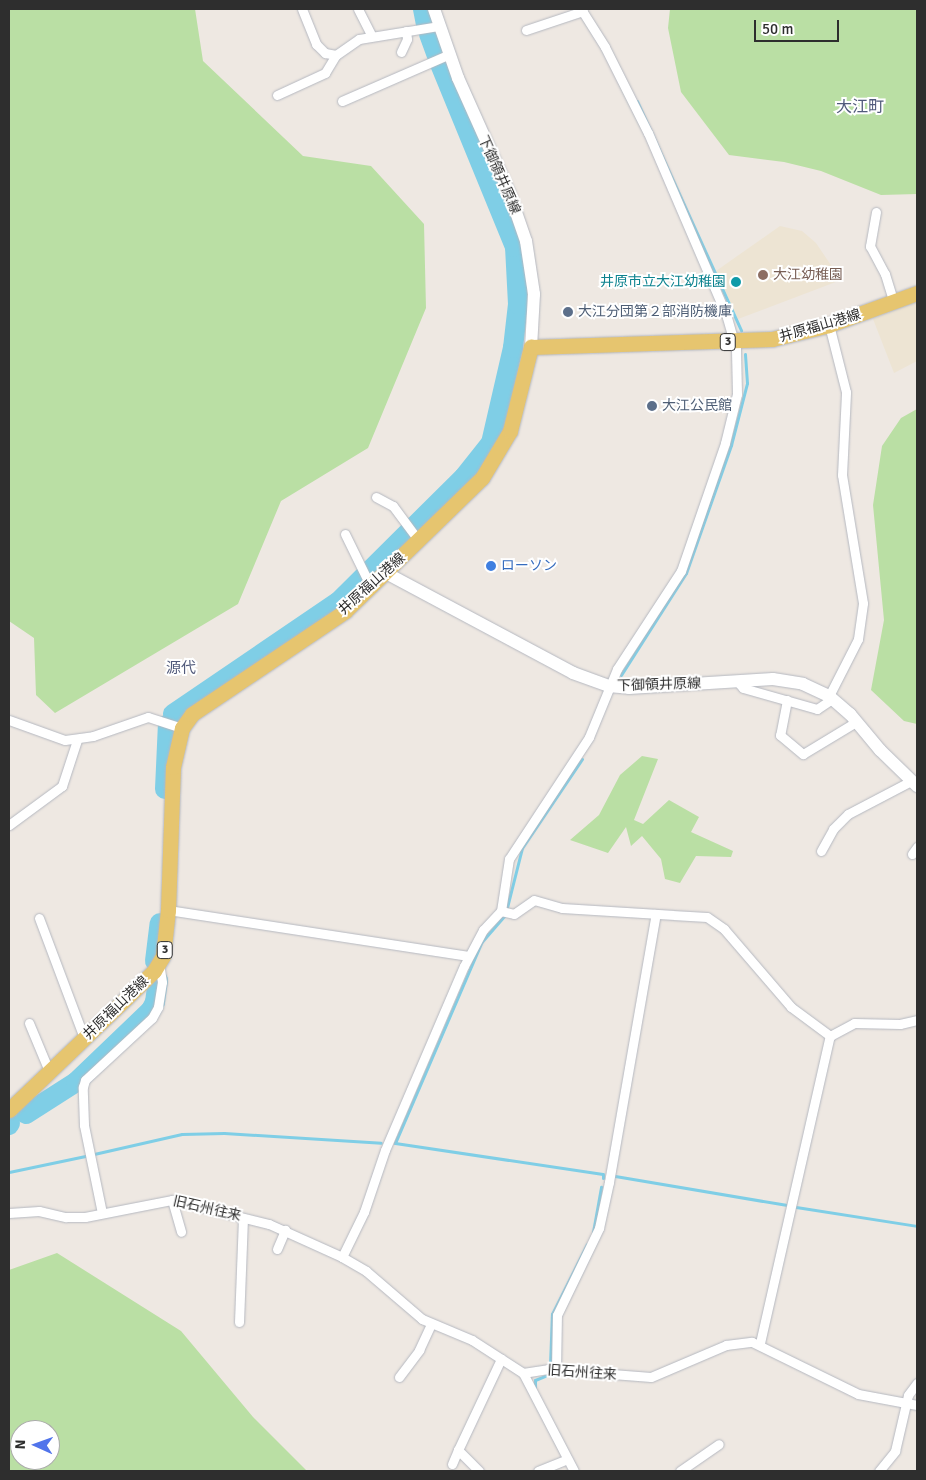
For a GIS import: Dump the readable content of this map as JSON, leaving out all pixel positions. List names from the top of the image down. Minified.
{"streets":{"main road":["下御領井原線","井原福山港線","3"],"street":["旧石州往来"]},"crossings":[["下御領井原線","井原福山港線"]],"districts":["大江町","源代"],"places":["大江幼稚園","井原市立大江幼稚園","大江分団第２部消防機庫","大江公民館","ローソン"],"scale_bar":"50 m","north":"left"}
